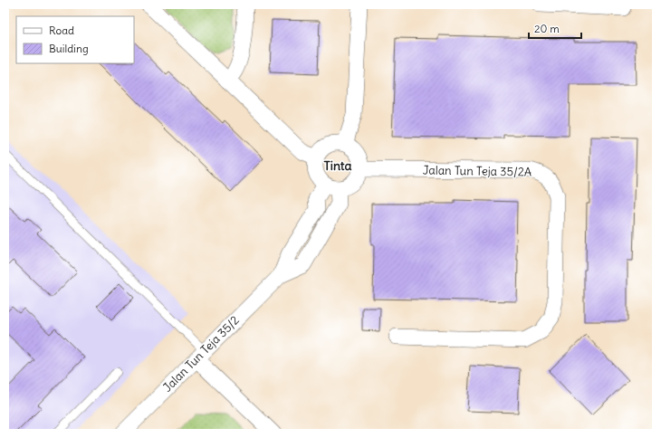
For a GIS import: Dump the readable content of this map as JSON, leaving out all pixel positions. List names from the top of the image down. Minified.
{"streets":{"street":["Jalan Tun Teja 35/2A","Jalan Tun Teja 35/2"]},"crossings":[["Jalan Tun Teja 35/2A","Jalan Tun Teja 35/2"]],"districts":["Tinta"],"legend":["Road","Building"],"scale_bar":"20 m"}
